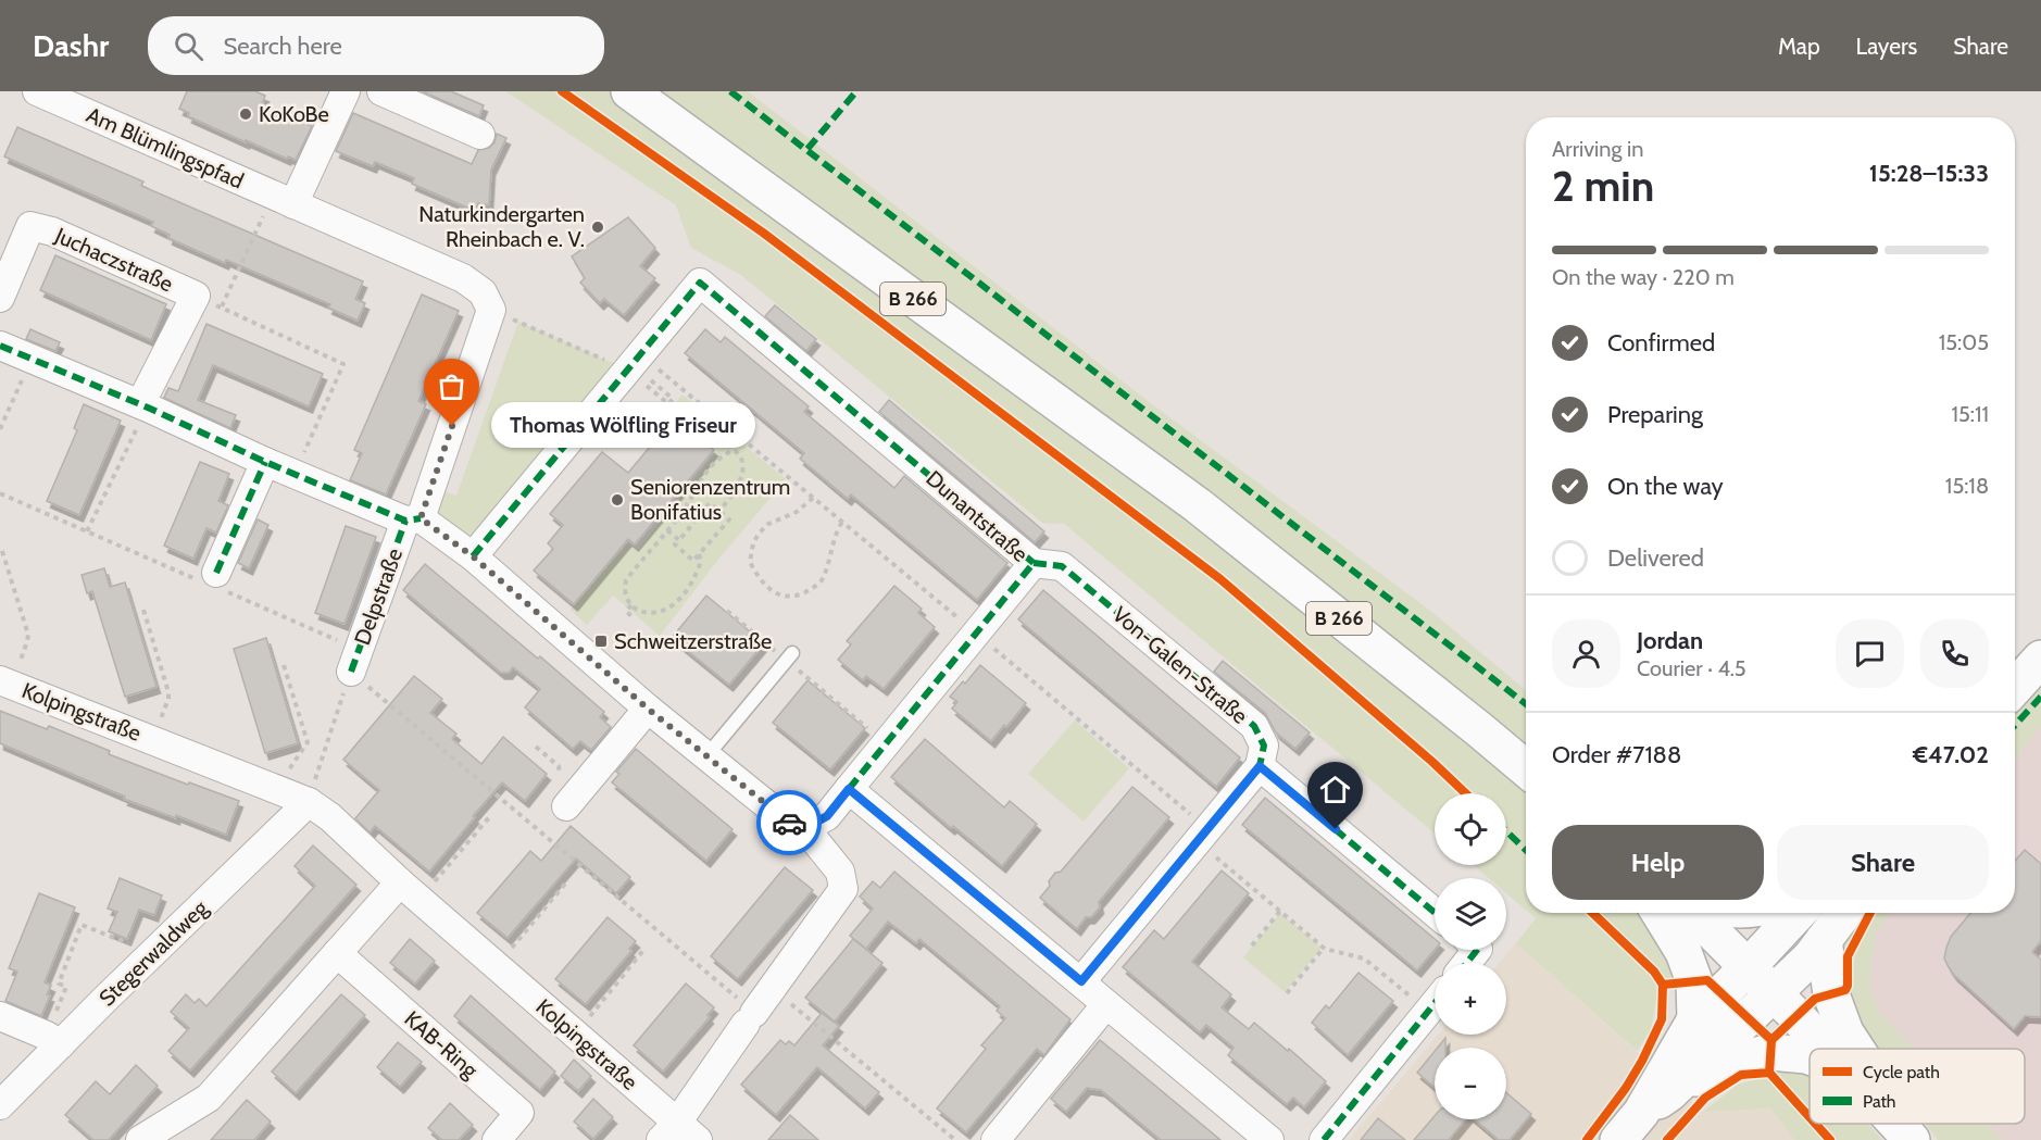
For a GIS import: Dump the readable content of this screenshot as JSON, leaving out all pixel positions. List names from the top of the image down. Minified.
{"streets":{"main road":["B 266"],"street":["Am Blümlingspfad","Juchaczstraße","Dunantstraße","Delpstraße","Von-Galen-Straße","Kolpingstraße","Stegerwaldweg","KAB-Ring"]},"crossings":[["Juchaczstraße","Delpstraße"],["Dunantstraße","Von-Galen-Straße"],["Kolpingstraße","Stegerwaldweg"]],"places":{"other":["KoKoBe","Naturkindergarten Rheinbach e. V.","Thomas Wölfling Friseur","Seniorenzentrum Bonifatius"],"transit":["Schweitzerstraße"]},"legend":["Cycle path","Path"],"page":{"header":"Dashr","search":"Search here","nav":["Map","Layers","Share"],"heading":["2 min","Arriving in","15:28–15:33"],"panel":["Jordan","Courier · 4.5","Order #7188","€47.02"],"bar":"On the way · 220 m","list":[["Confirmed","15:05"],["Preparing","15:11"],["On the way","15:18"],"Delivered"],"bubble":"Thomas Wölfling Friseur","map_buttons":["+","−"],"buttons":["Help","Share"]}}
